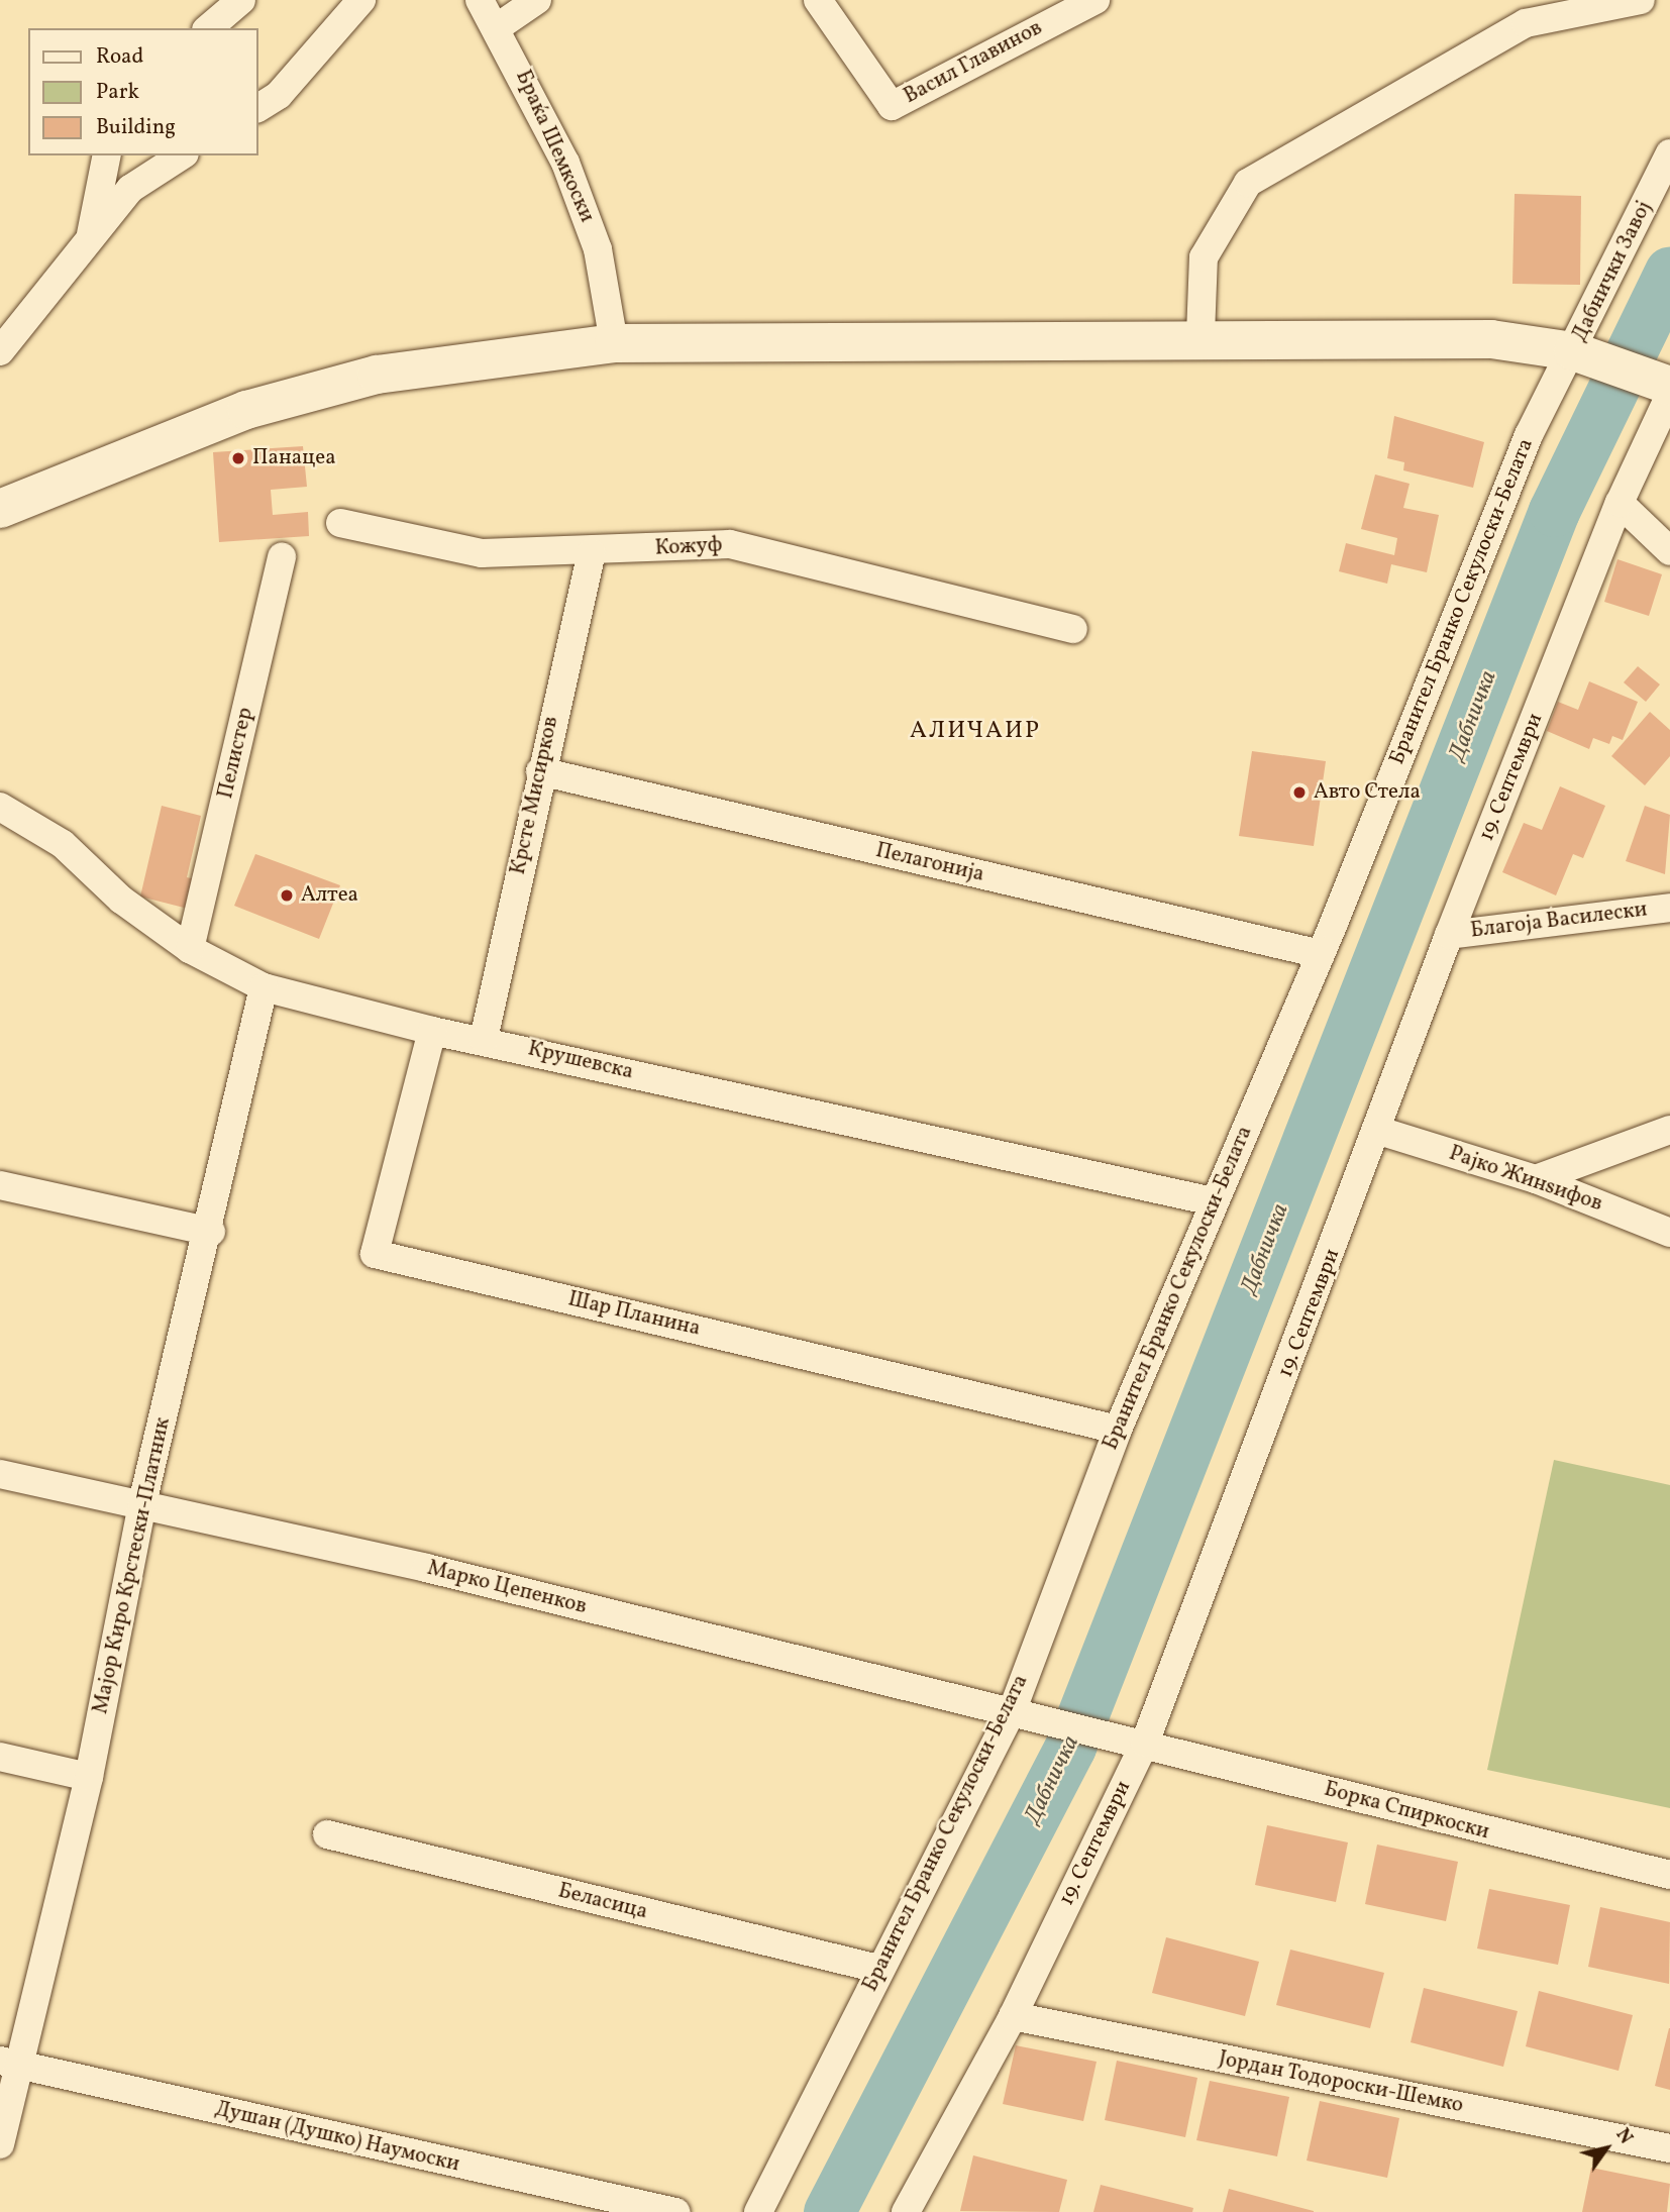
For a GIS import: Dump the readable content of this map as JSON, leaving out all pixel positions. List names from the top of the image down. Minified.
{"streets":{"street":["Васил Главинов","Браќа Шемкоски","Дабнички Завој","Кожуф","Бранител Бранко Секулоски-Белата","Пелистер","19. Септември","Крсте Мисирков","Пелагонија","Благоја Василески","Крушевска","Рајко Жинѕифов","Шар Планина","Мајор Киро Крстески-Платник","Марко Цепенков","Борка Спиркоски","Беласица","Јордан Тодороски-Шемко","Душан (Душко) Наумоски"]},"crossings":[["Дабнички Завој","Бранител Бранко Секулоски-Белата"],["Кожуф","Крсте Мисирков"],["Бранител Бранко Секулоски-Белата","Пелагонија"],["Бранител Бранко Секулоски-Белата","Крушевска"],["Бранител Бранко Секулоски-Белата","Шар Планина"],["Бранител Бранко Секулоски-Белата","Марко Цепенков"],["Бранител Бранко Секулоски-Белата","Беласица"],["Пелистер","Крушевска"],["19. Септември","Благоја Василески"],["19. Септември","Рајко Жинѕифов"],["19. Септември","Марко Цепенков"],["19. Септември","Борка Спиркоски"],["19. Септември","Јордан Тодороски-Шемко"],["Крсте Мисирков","Пелагонија"],["Крсте Мисирков","Крушевска"],["Крушевска","Шар Планина"],["Крушевска","Мајор Киро Крстески-Платник"],["Мајор Киро Крстески-Платник","Марко Цепенков"],["Мајор Киро Крстески-Платник","Душан (Душко) Наумоски"],["Марко Цепенков","Борка Спиркоски"]],"districts":["АЛИЧАИР"],"water":["Дабничка"],"places":["Панацеа","Авто Стела","Алтеа"],"legend":["Road","Park","Building"],"north":"top right"}
